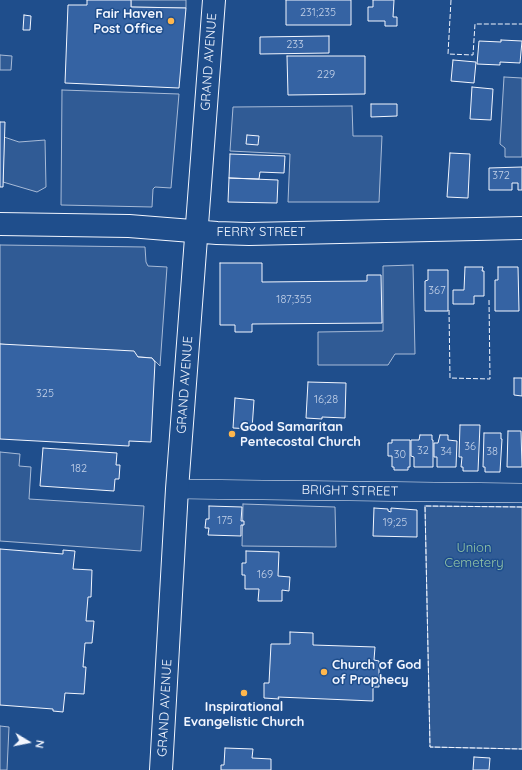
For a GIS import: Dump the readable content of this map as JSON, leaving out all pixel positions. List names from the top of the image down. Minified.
{"streets":{"main road":["GRAND AVENUE","FERRY STREET"],"street":["BRIGHT STREET"]},"crossings":[["GRAND AVENUE","FERRY STREET"],["GRAND AVENUE","BRIGHT STREET"]],"parks":["Union Cemetery"],"places":["Fair Haven Post Office","Good Samaritan Pentecostal Church","Church of God of Prophecy","Inspirational Evangelistic Church"],"house_numbers":["231;235","233","229","372","367","187;355","325","16;28","36","32","34","38","30","182","175","19;25","169"],"north":"right"}
